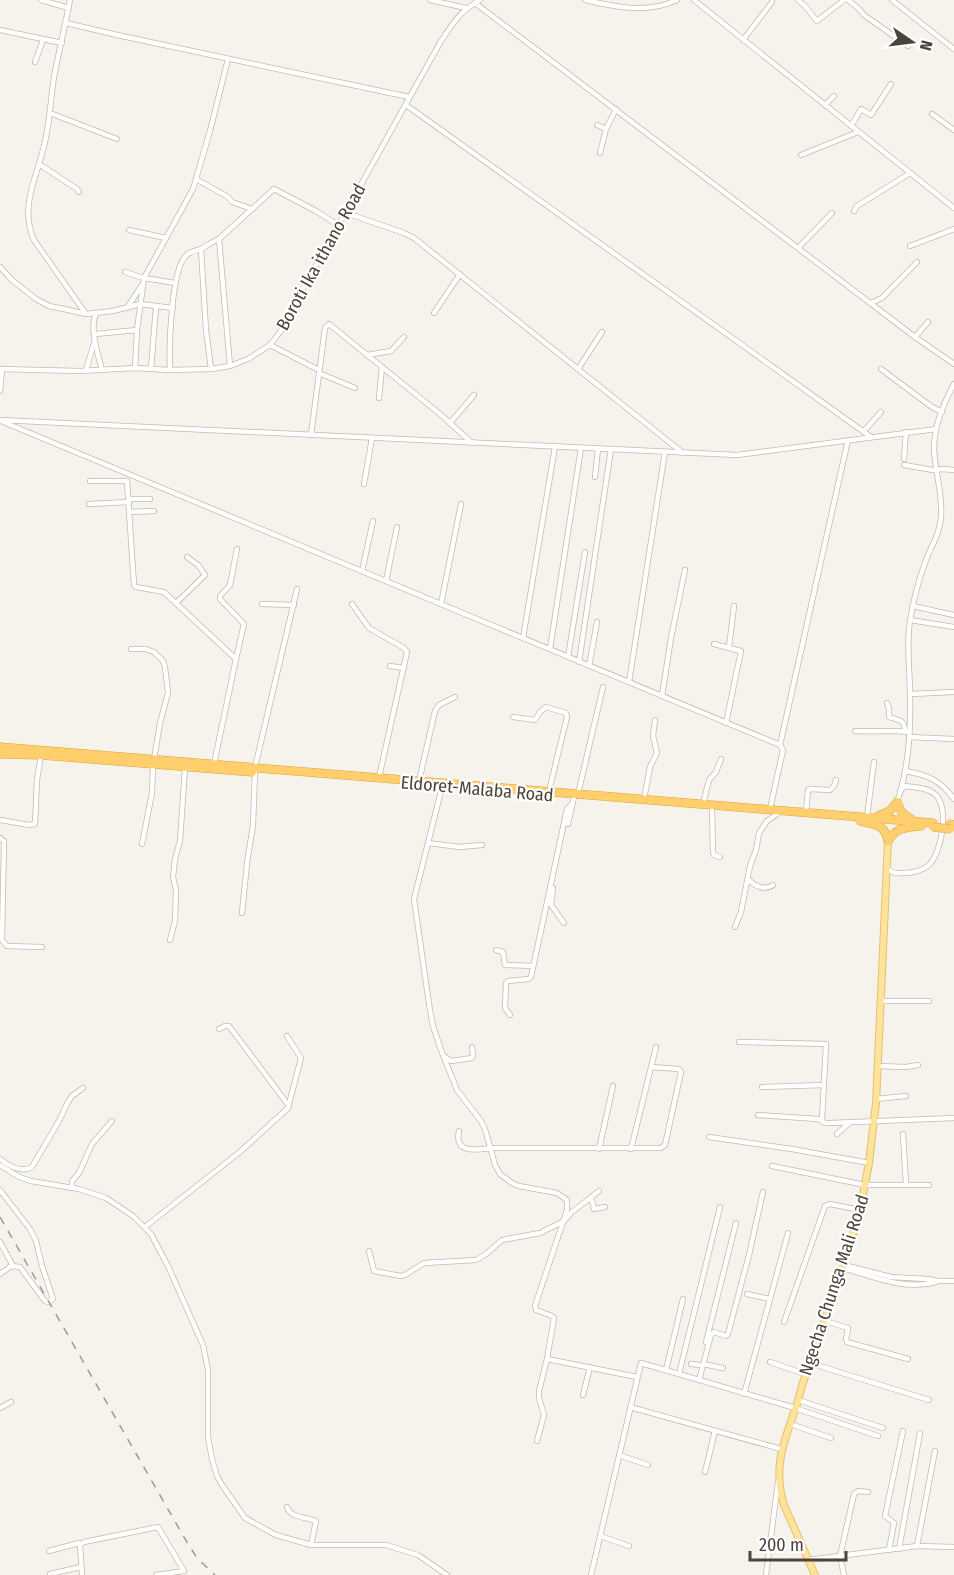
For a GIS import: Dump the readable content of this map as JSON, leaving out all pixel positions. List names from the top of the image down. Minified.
{"streets":{"highway":["Eldoret-Malaba Road"],"main road":["Ngecha Chunga Mali Road"],"street":["Boroti Ika ithano Road"]},"scale_bar":"200 m","north":"right"}
